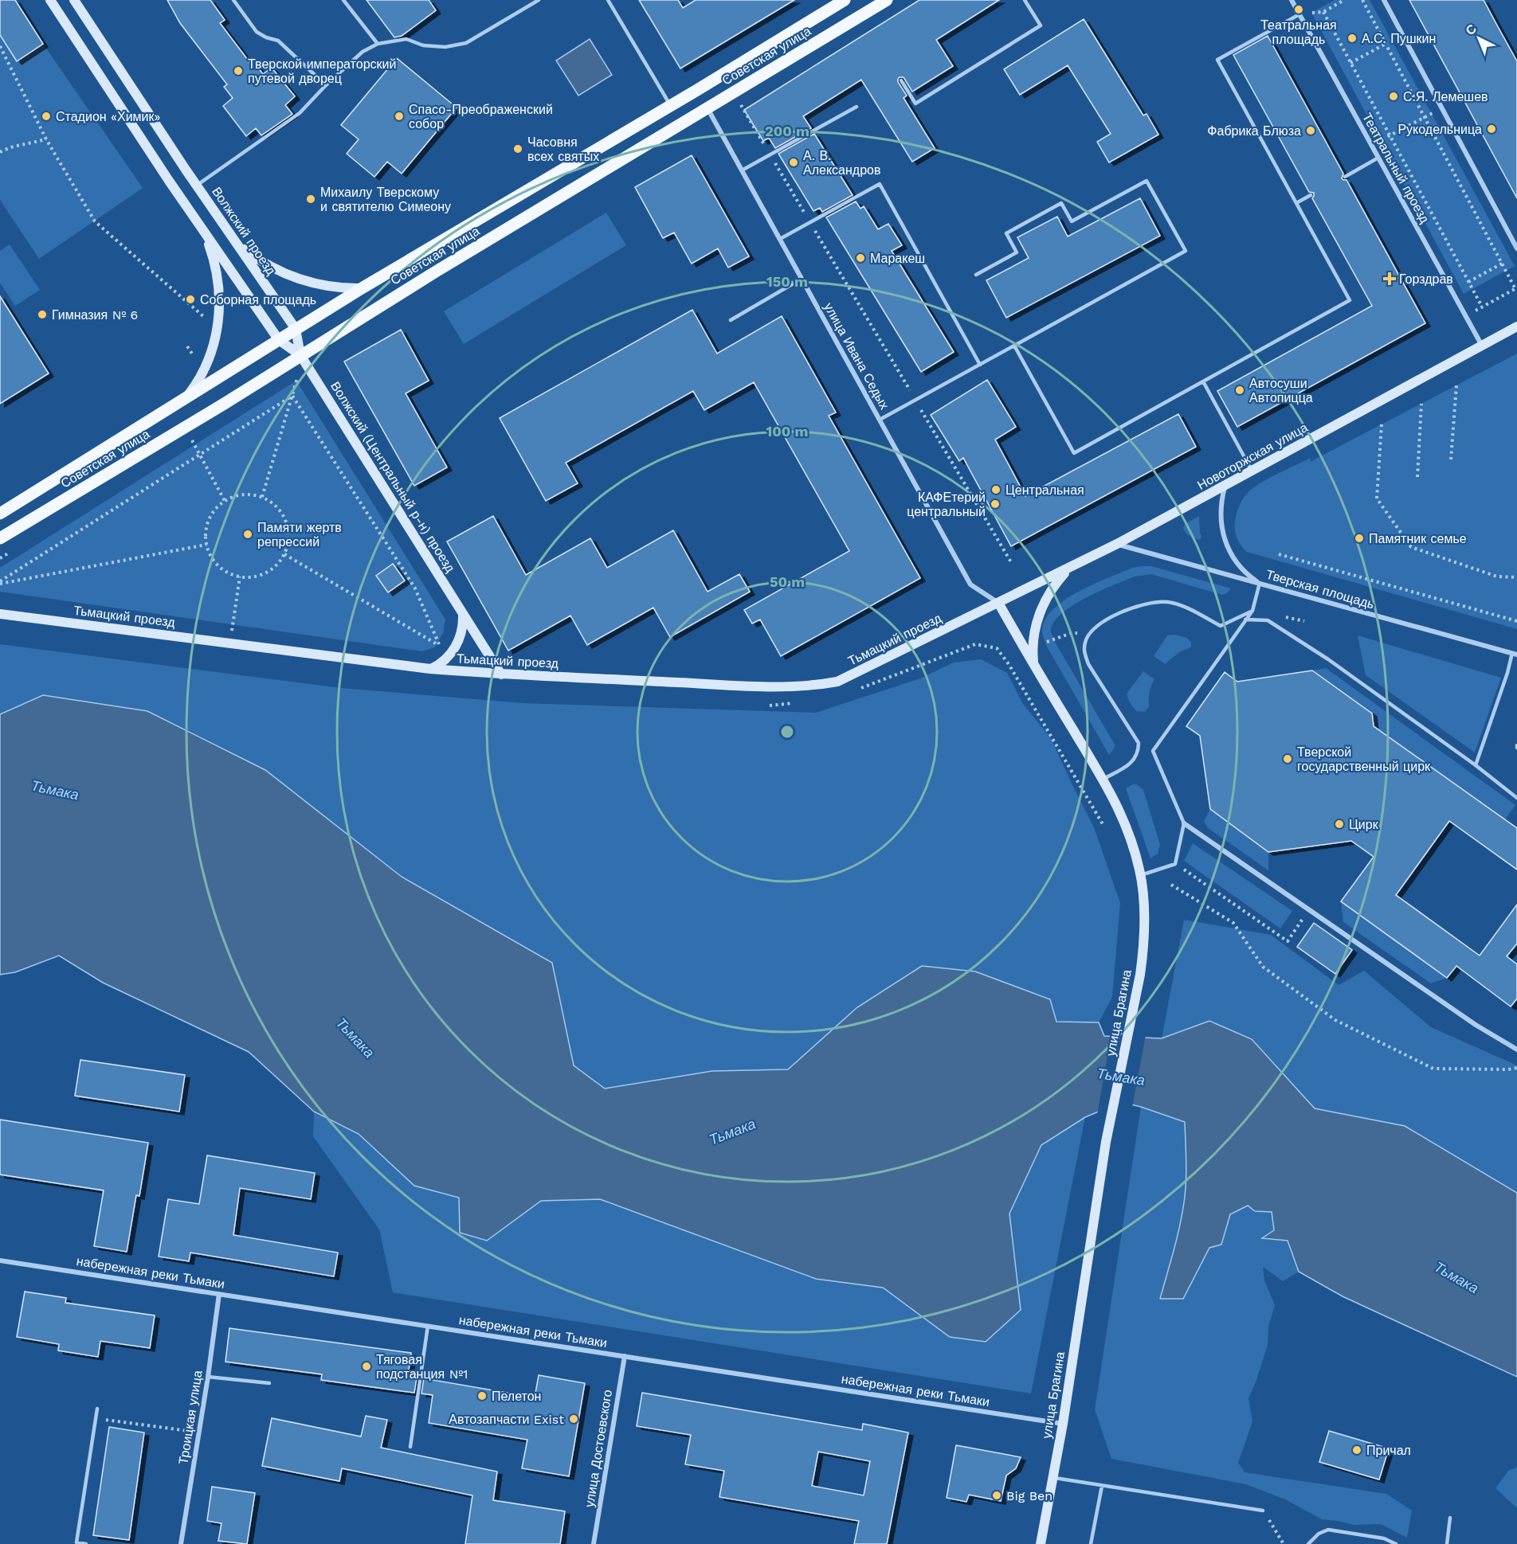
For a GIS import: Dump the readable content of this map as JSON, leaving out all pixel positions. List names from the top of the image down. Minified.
{"streets":{"main road":["Советская улица","Волжский проезд","Новоторжская улица","Волжский (Центральный р-н) проезд","Тьмацкий проезд","улица Брагина"],"street":["Театральный проезд","улица Ивана Седых","Тверская площадь","набережная реки Тьмаки","Троицкая улица","улица Достоевского"]},"crossings":[["Советская улица","Волжский проезд"],["Советская улица","улица Ивана Седых"],["Советская улица","Волжский (Центральный р-н) проезд"],["Театральный проезд","Новоторжская улица"],["Волжский проезд","Волжский (Центральный р-н) проезд"],["улица Ивана Седых","Новоторжская улица"],["улица Ивана Седых","Тьмацкий проезд"],["улица Ивана Седых","улица Брагина"],["Новоторжская улица","Тверская площадь"],["Новоторжская улица","Тьмацкий проезд"],["Новоторжская улица","улица Брагина"],["Волжский (Центральный р-н) проезд","Тьмацкий проезд"],["Тьмацкий проезд","улица Брагина"],["улица Брагина","набережная реки Тьмаки"],["набережная реки Тьмаки","Троицкая улица"],["набережная реки Тьмаки","улица Достоевского"]],"water":["Тьмака"],"places":{"other":["Театральная площадь","А.С. Пушкин","Тверской императорский путевой дворец","С.Я. Лемешев","Стадион «Химик»","Спасо-Преображенский собор","Рукодельница","Фабрика Блюза","Часовня всех святых","А. В. Александров","Михаилу Тверскому и святителю Симеону","Маракеш","Соборная площадь","Гимназия № 6","Автосуши Автопицца","Центральная","КАФЕтерий центральный","Памяти жертв репрессий","Памятник семье","Тверской государственный цирк","Цирк","Тяговая подстанция №1","Пелетон","Автозапчасти Exist","Причал","Big Ben"],"health":["Горздрав"]},"north":"top left","rings":["200 m","150 m","100 m","50 m"]}
